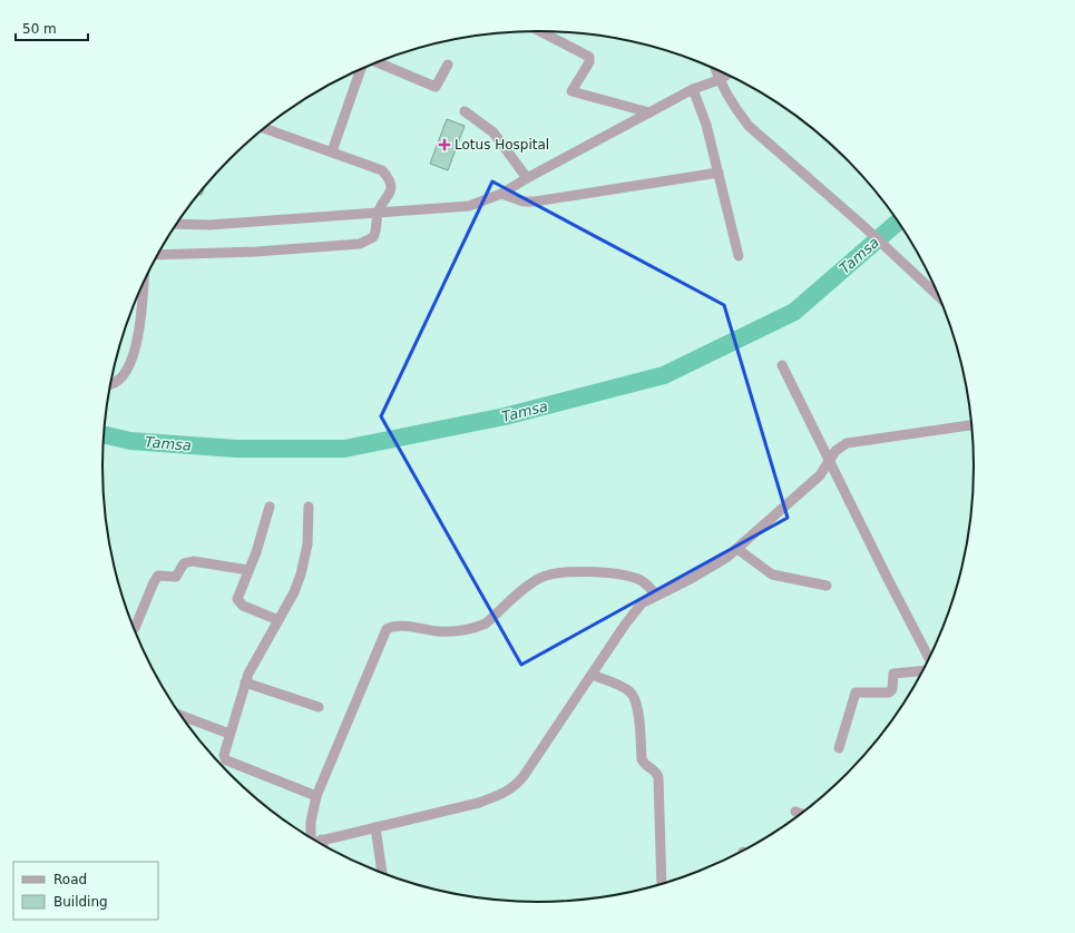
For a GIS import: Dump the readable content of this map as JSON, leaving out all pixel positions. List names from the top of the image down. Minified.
{"water":["Tamsa"],"places":{"health":["Lotus Hospital"]},"legend":["Road","Building"],"scale_bar":"50 m"}
